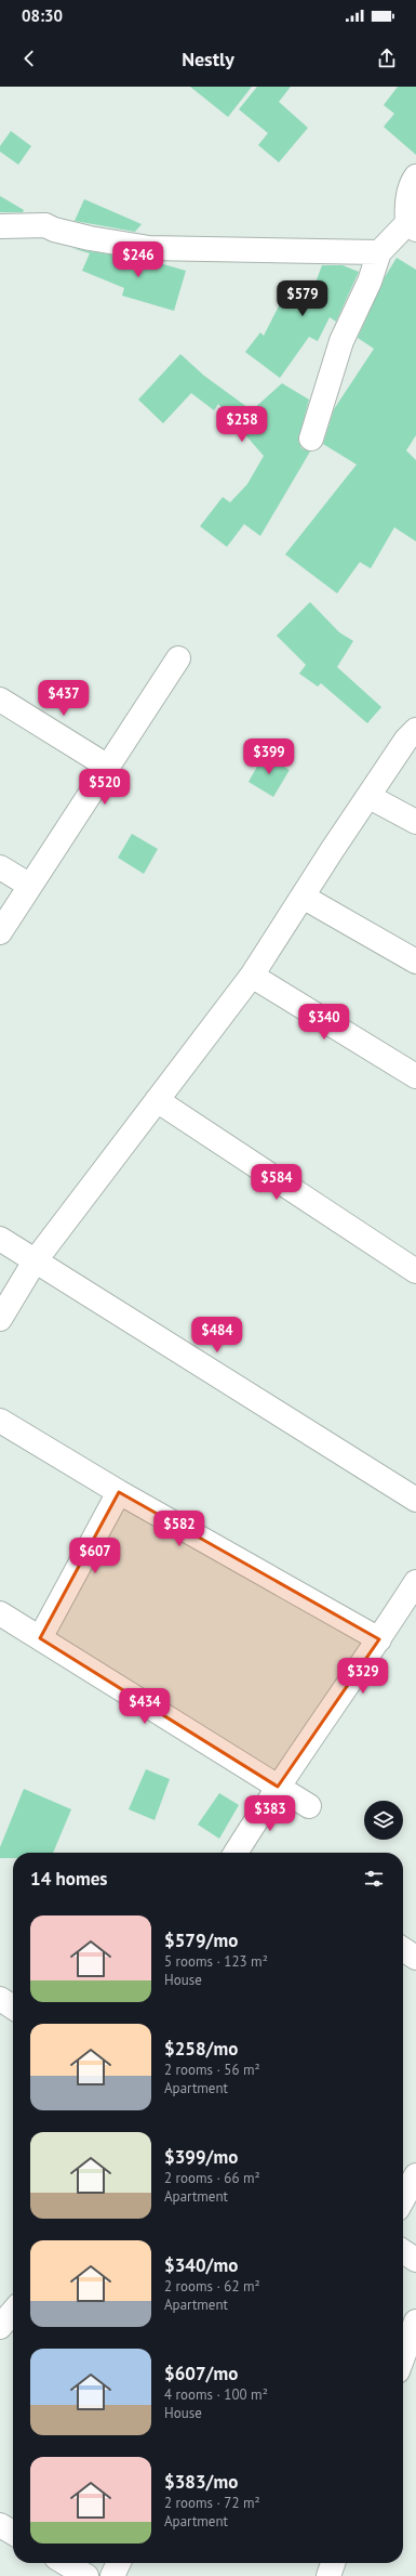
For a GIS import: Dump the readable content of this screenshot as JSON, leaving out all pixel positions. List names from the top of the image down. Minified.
{"page":{"status":"08:30","header":"Nestly","price":["$246","$579","$258","$437","$399","$520","$340","$584","$484","$582","$607","$329","$434","$383"],"heading":"14 homes","list":[{"name":"$579/mo","note":"5 rooms · 123 m² · House"},{"name":"$258/mo","note":"2 rooms · 56 m² · Apartment"},{"name":"$399/mo","note":"2 rooms · 66 m² · Apartment"},{"name":"$340/mo","note":"2 rooms · 62 m² · Apartment"},{"name":"$607/mo","note":"4 rooms · 100 m² · House"},{"name":"$383/mo","note":"2 rooms · 72 m² · Apartment"}]}}
